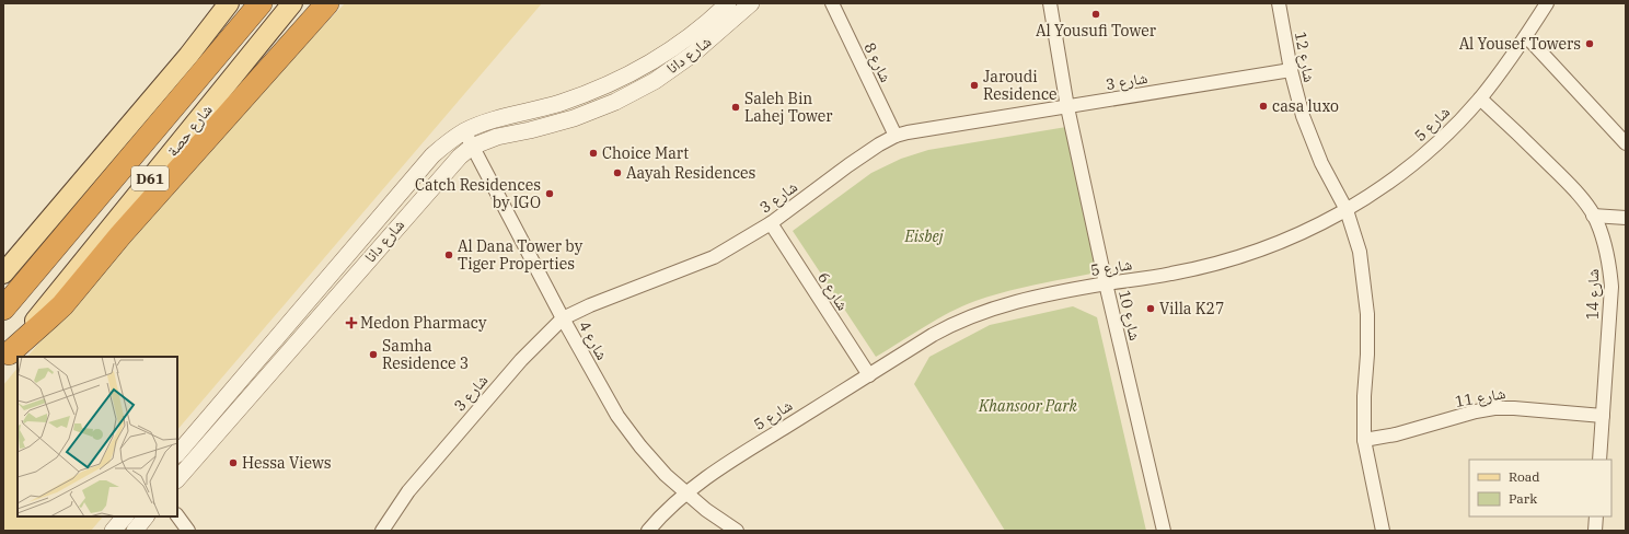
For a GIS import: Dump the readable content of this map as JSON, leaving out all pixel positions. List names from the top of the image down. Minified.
{"streets":{"main road":["شارع حصة","D61"],"street":["شارع دانا","شارع 12","شارع 8","شارع 3","شارع 5","شارع 6","شارع 14","شارع 10","شارع 4","شارع 11"]},"crossings":[["شارع دانا","شارع 4"],["شارع 12","شارع 3"],["شارع 12","شارع 5"],["شارع 12","شارع 11"],["شارع 8","شارع 3"],["شارع 3","شارع 6"],["شارع 3","شارع 10"],["شارع 3","شارع 4"],["شارع 5","شارع 6"],["شارع 5","شارع 14"],["شارع 5","شارع 10"],["شارع 5","شارع 4"],["شارع 14","شارع 11"]],"parks":["Eisbej","Khansoor Park"],"places":{"other":["Al Yousufi Tower","Al Yousef Towers","Jaroudi Residence","casa luxo","Saleh Bin Lahej Tower","Choice Mart","Aayah Residences","Catch Residences by IGO","Al Dana Tower by Tiger Properties","Villa K27","Samha Residence 3","Hessa Views"],"health":["Medon Pharmacy"]},"legend":["Road","Park"]}
